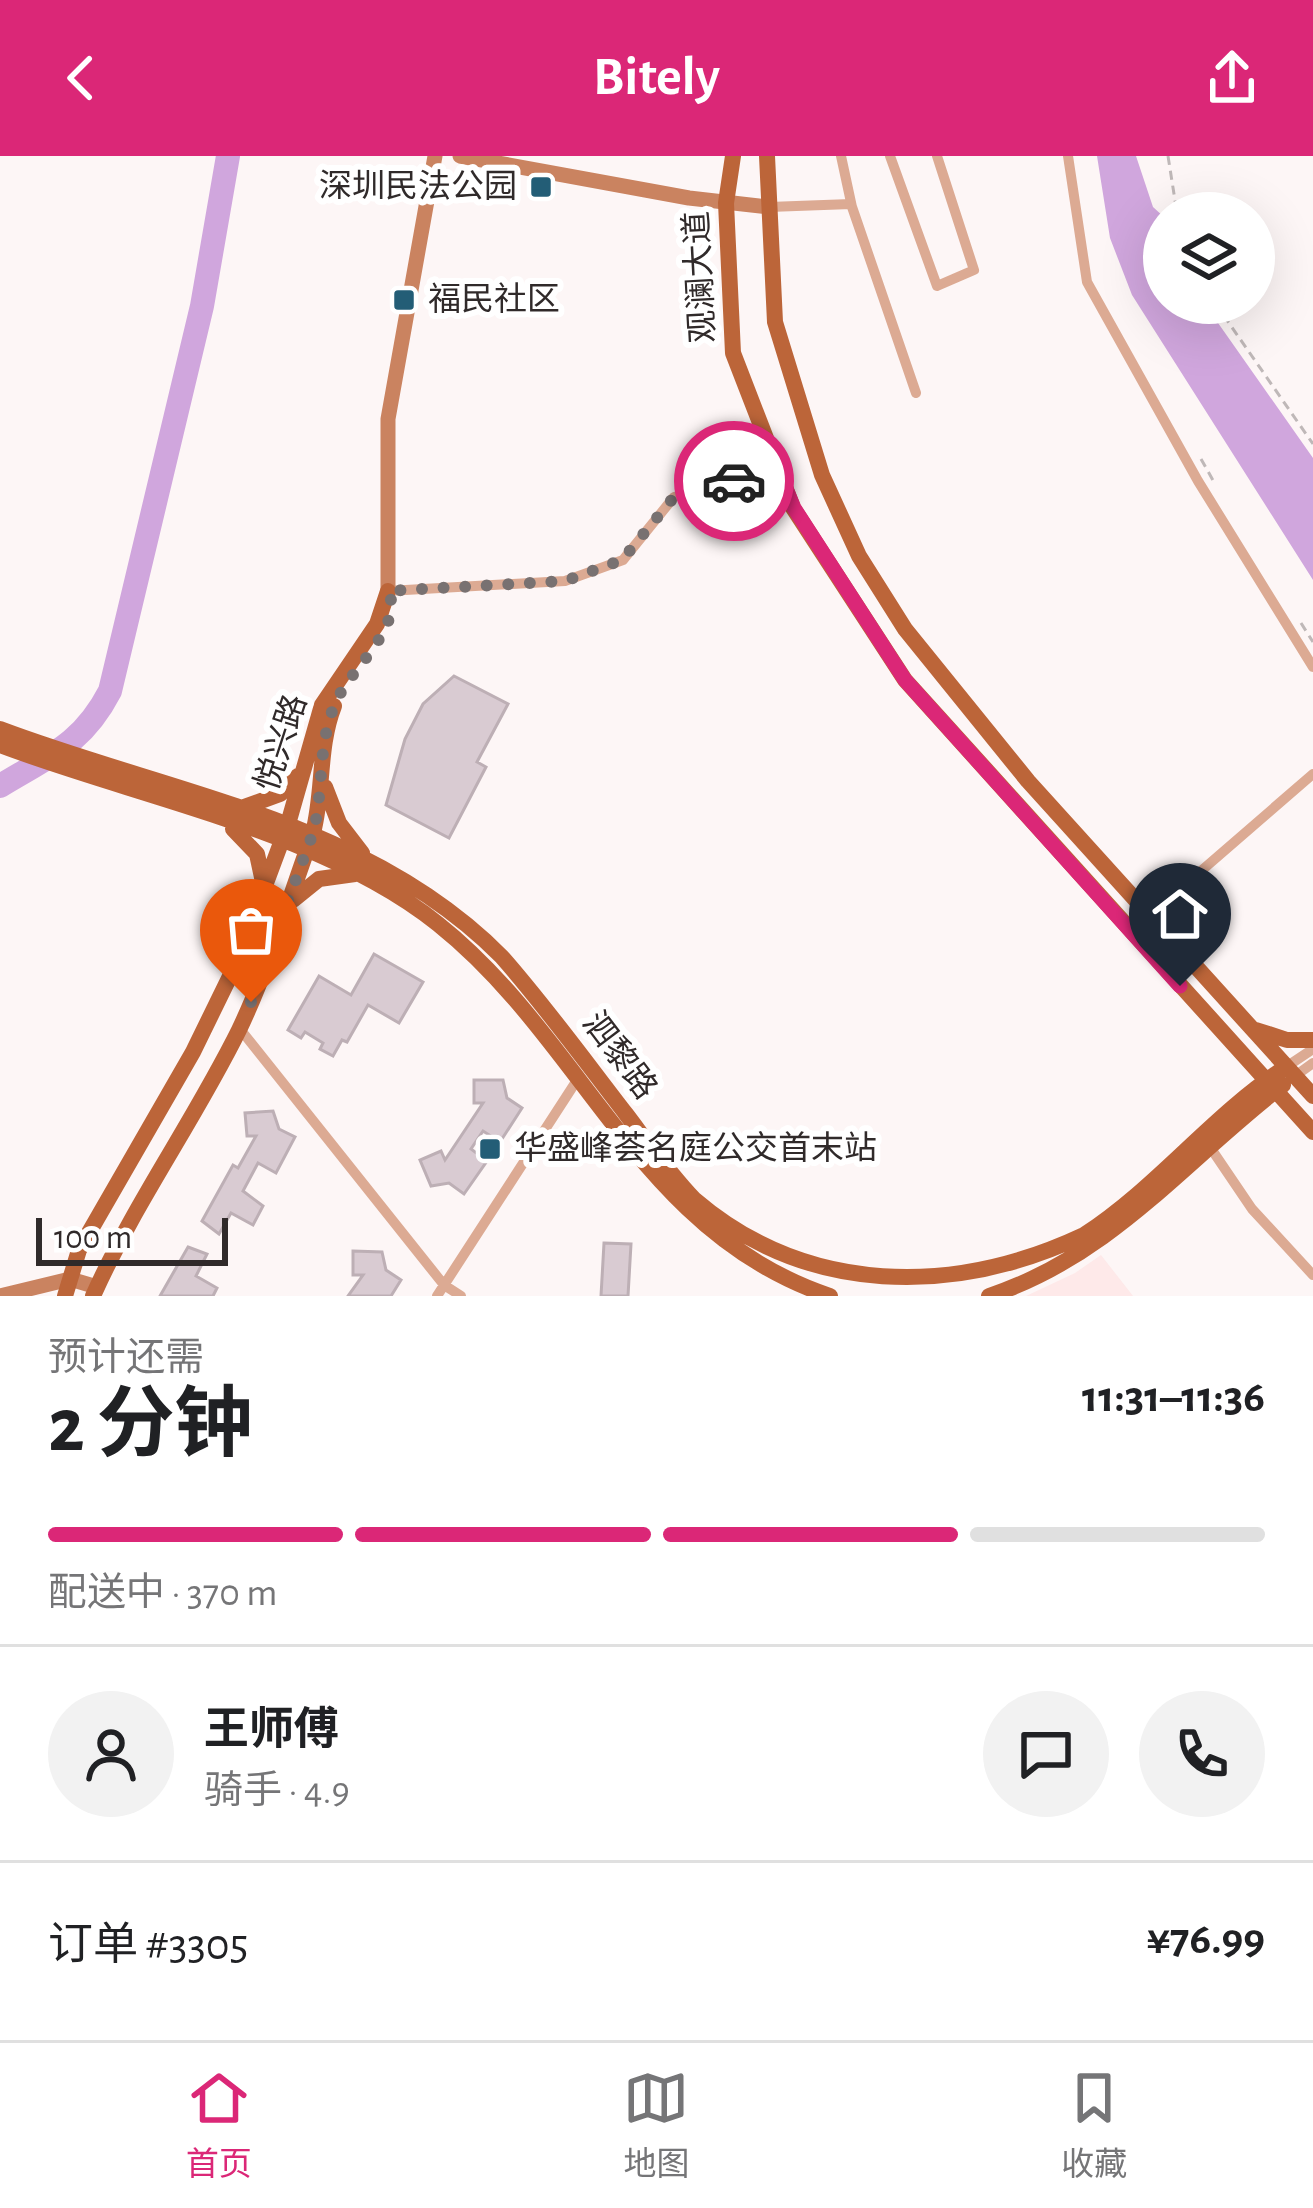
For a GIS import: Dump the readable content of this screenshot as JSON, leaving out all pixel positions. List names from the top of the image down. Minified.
{"streets":{"main road":["观澜大道","悦兴路","泗黎路"]},"crossings":[["观澜大道","泗黎路"],["悦兴路","泗黎路"]],"places":{"transit":["深圳民法公园","福民社区","华盛峰荟名庭公交首末站"]},"scale_bar":"100 m","page":{"header":"Bitely","scale":"100 m","heading":["2 分钟","预计还需","11:31–11:36"],"panel":["王师傅","骑手 · 4.9","订单 #3305","¥76.99"],"bar":"配送中 · 370 m","tabs":["首页","地图","收藏"]}}
